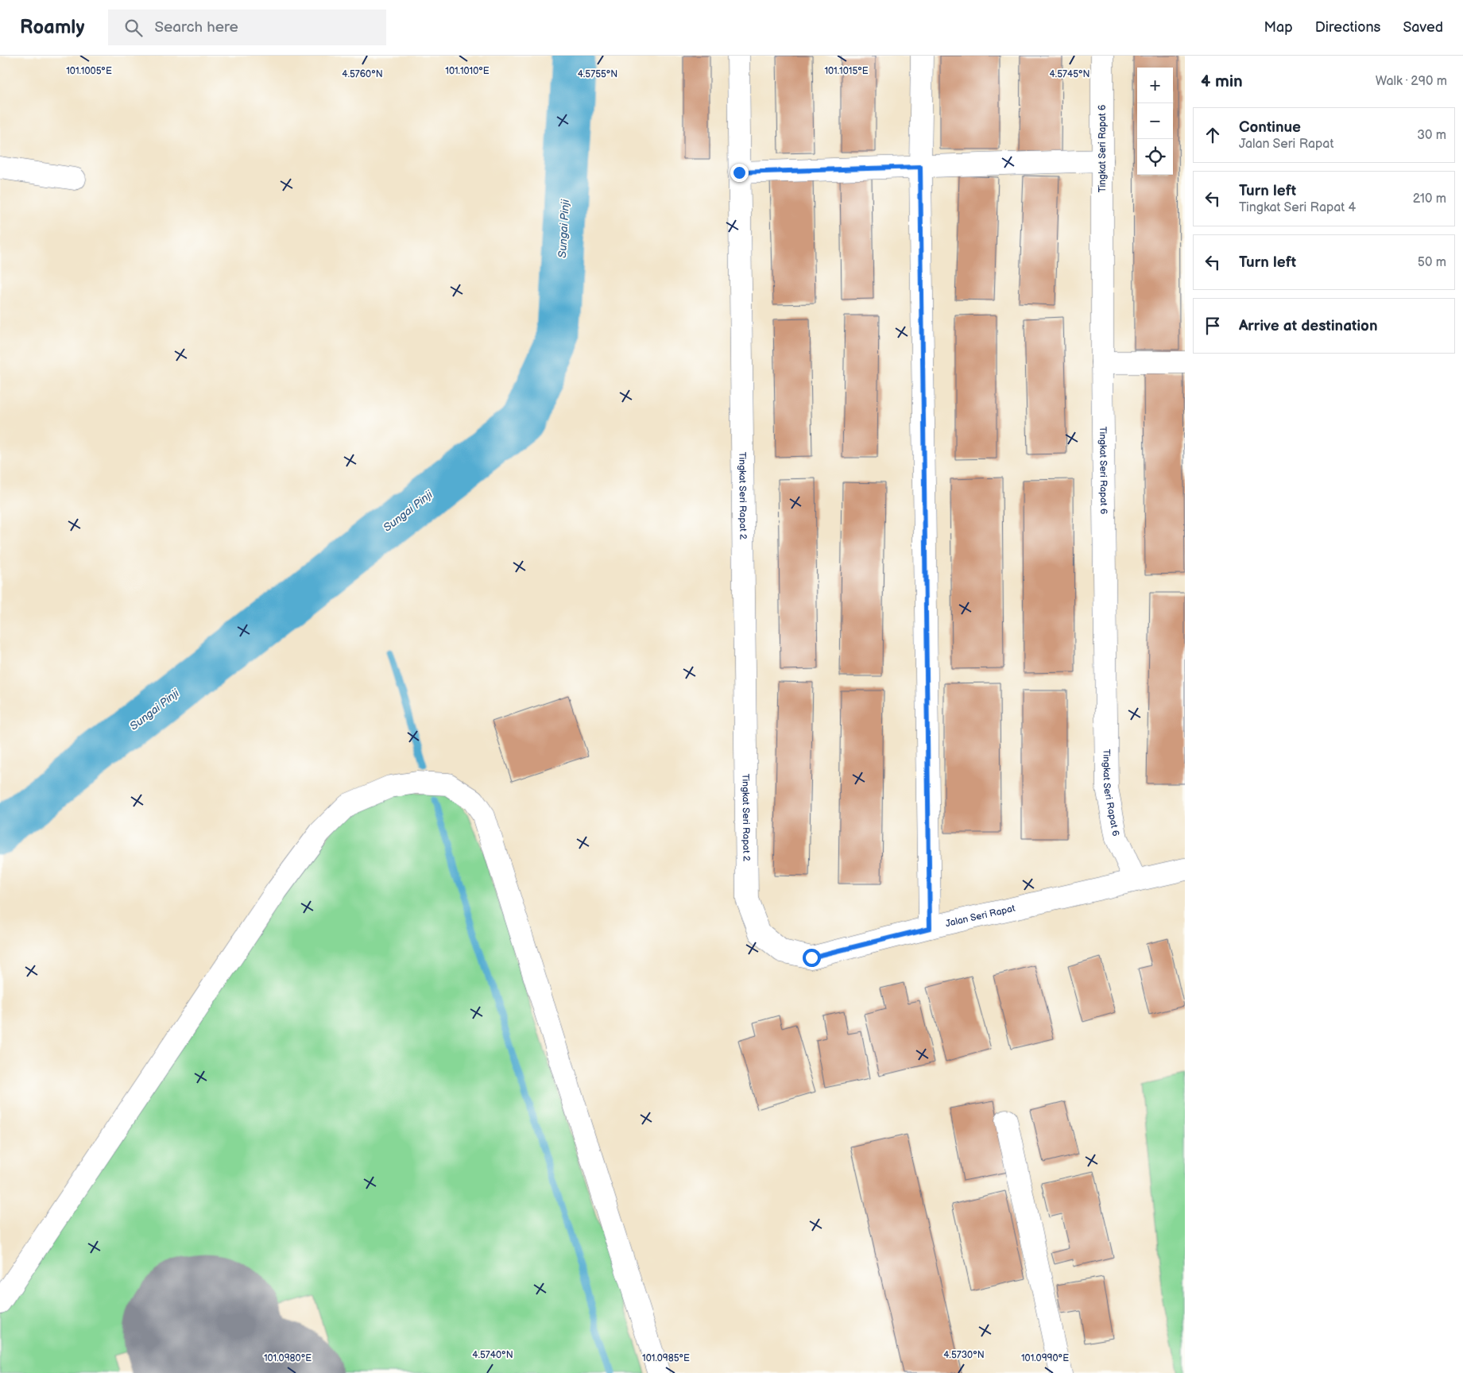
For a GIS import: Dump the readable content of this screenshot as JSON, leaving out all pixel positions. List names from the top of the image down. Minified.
{"streets":{"street":["Tingkat Seri Rapat 6","Tingkat Seri Rapat 2","Jalan Seri Rapat"]},"crossings":[["Tingkat Seri Rapat 6","Jalan Seri Rapat"],["Tingkat Seri Rapat 2","Jalan Seri Rapat"]],"water":["Sungai Pinji"],"page":{"header":"Roamly","search":"Search here","nav":["Map","Directions","Saved"],"heading":["4 min","Walk · 290 m"],"map_buttons":["+","−"],"list":[["Continue","Jalan Seri Rapat","30 m"],["Turn left","Tingkat Seri Rapat 4","210 m"],["Turn left","50 m"],"Arrive at destination"]},"coordinates":["101.1005°E","101.1015°E","101.1010°E","4.5760°N","4.5755°N","4.5745°N","4.5740°N","4.5730°N","101.0980°E","101.0985°E","101.0990°E"]}
